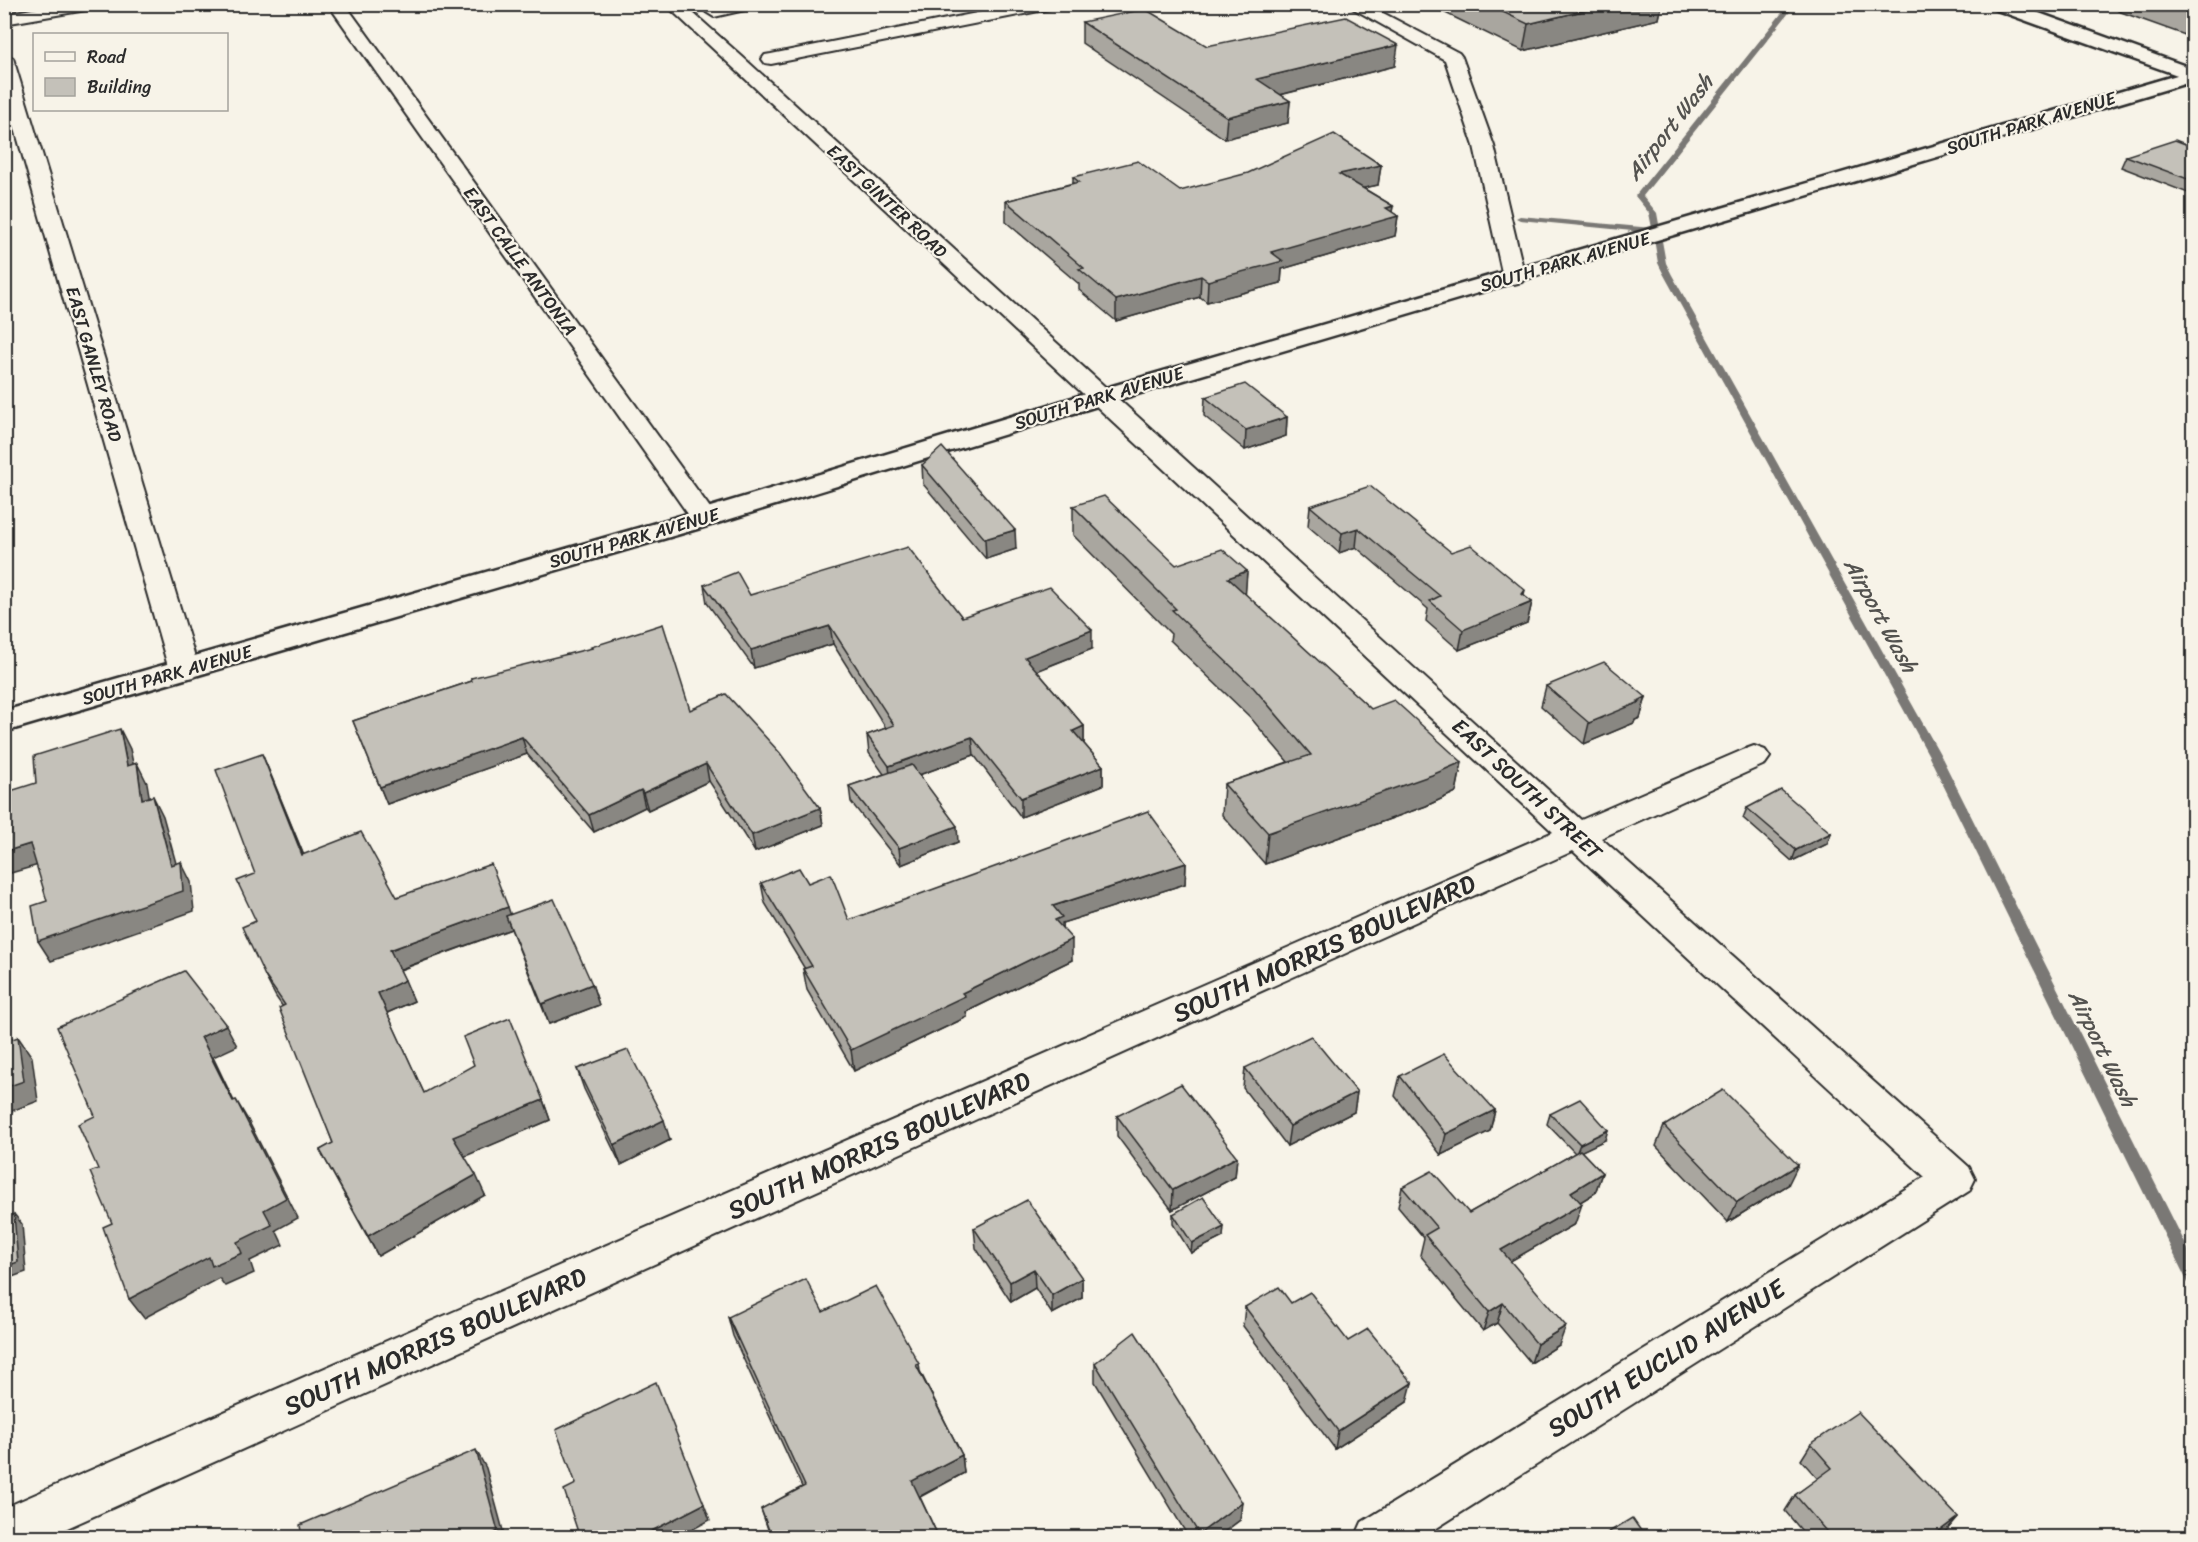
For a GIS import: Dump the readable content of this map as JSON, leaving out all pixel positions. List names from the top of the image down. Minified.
{"streets":{"main road":["SOUTH PARK AVENUE"],"street":["EAST GINTER ROAD","EAST CALLE ANTONIA","EAST GANLEY ROAD","EAST SOUTH STREET","SOUTH MORRIS BOULEVARD","SOUTH EUCLID AVENUE"]},"crossings":[["SOUTH PARK AVENUE","EAST GINTER ROAD"],["SOUTH PARK AVENUE","EAST CALLE ANTONIA"],["SOUTH PARK AVENUE","EAST GANLEY ROAD"],["SOUTH PARK AVENUE","EAST SOUTH STREET"],["EAST GINTER ROAD","EAST SOUTH STREET"],["EAST SOUTH STREET","SOUTH MORRIS BOULEVARD"],["EAST SOUTH STREET","SOUTH EUCLID AVENUE"]],"water":["Airport Wash"],"legend":["Road","Building"]}
